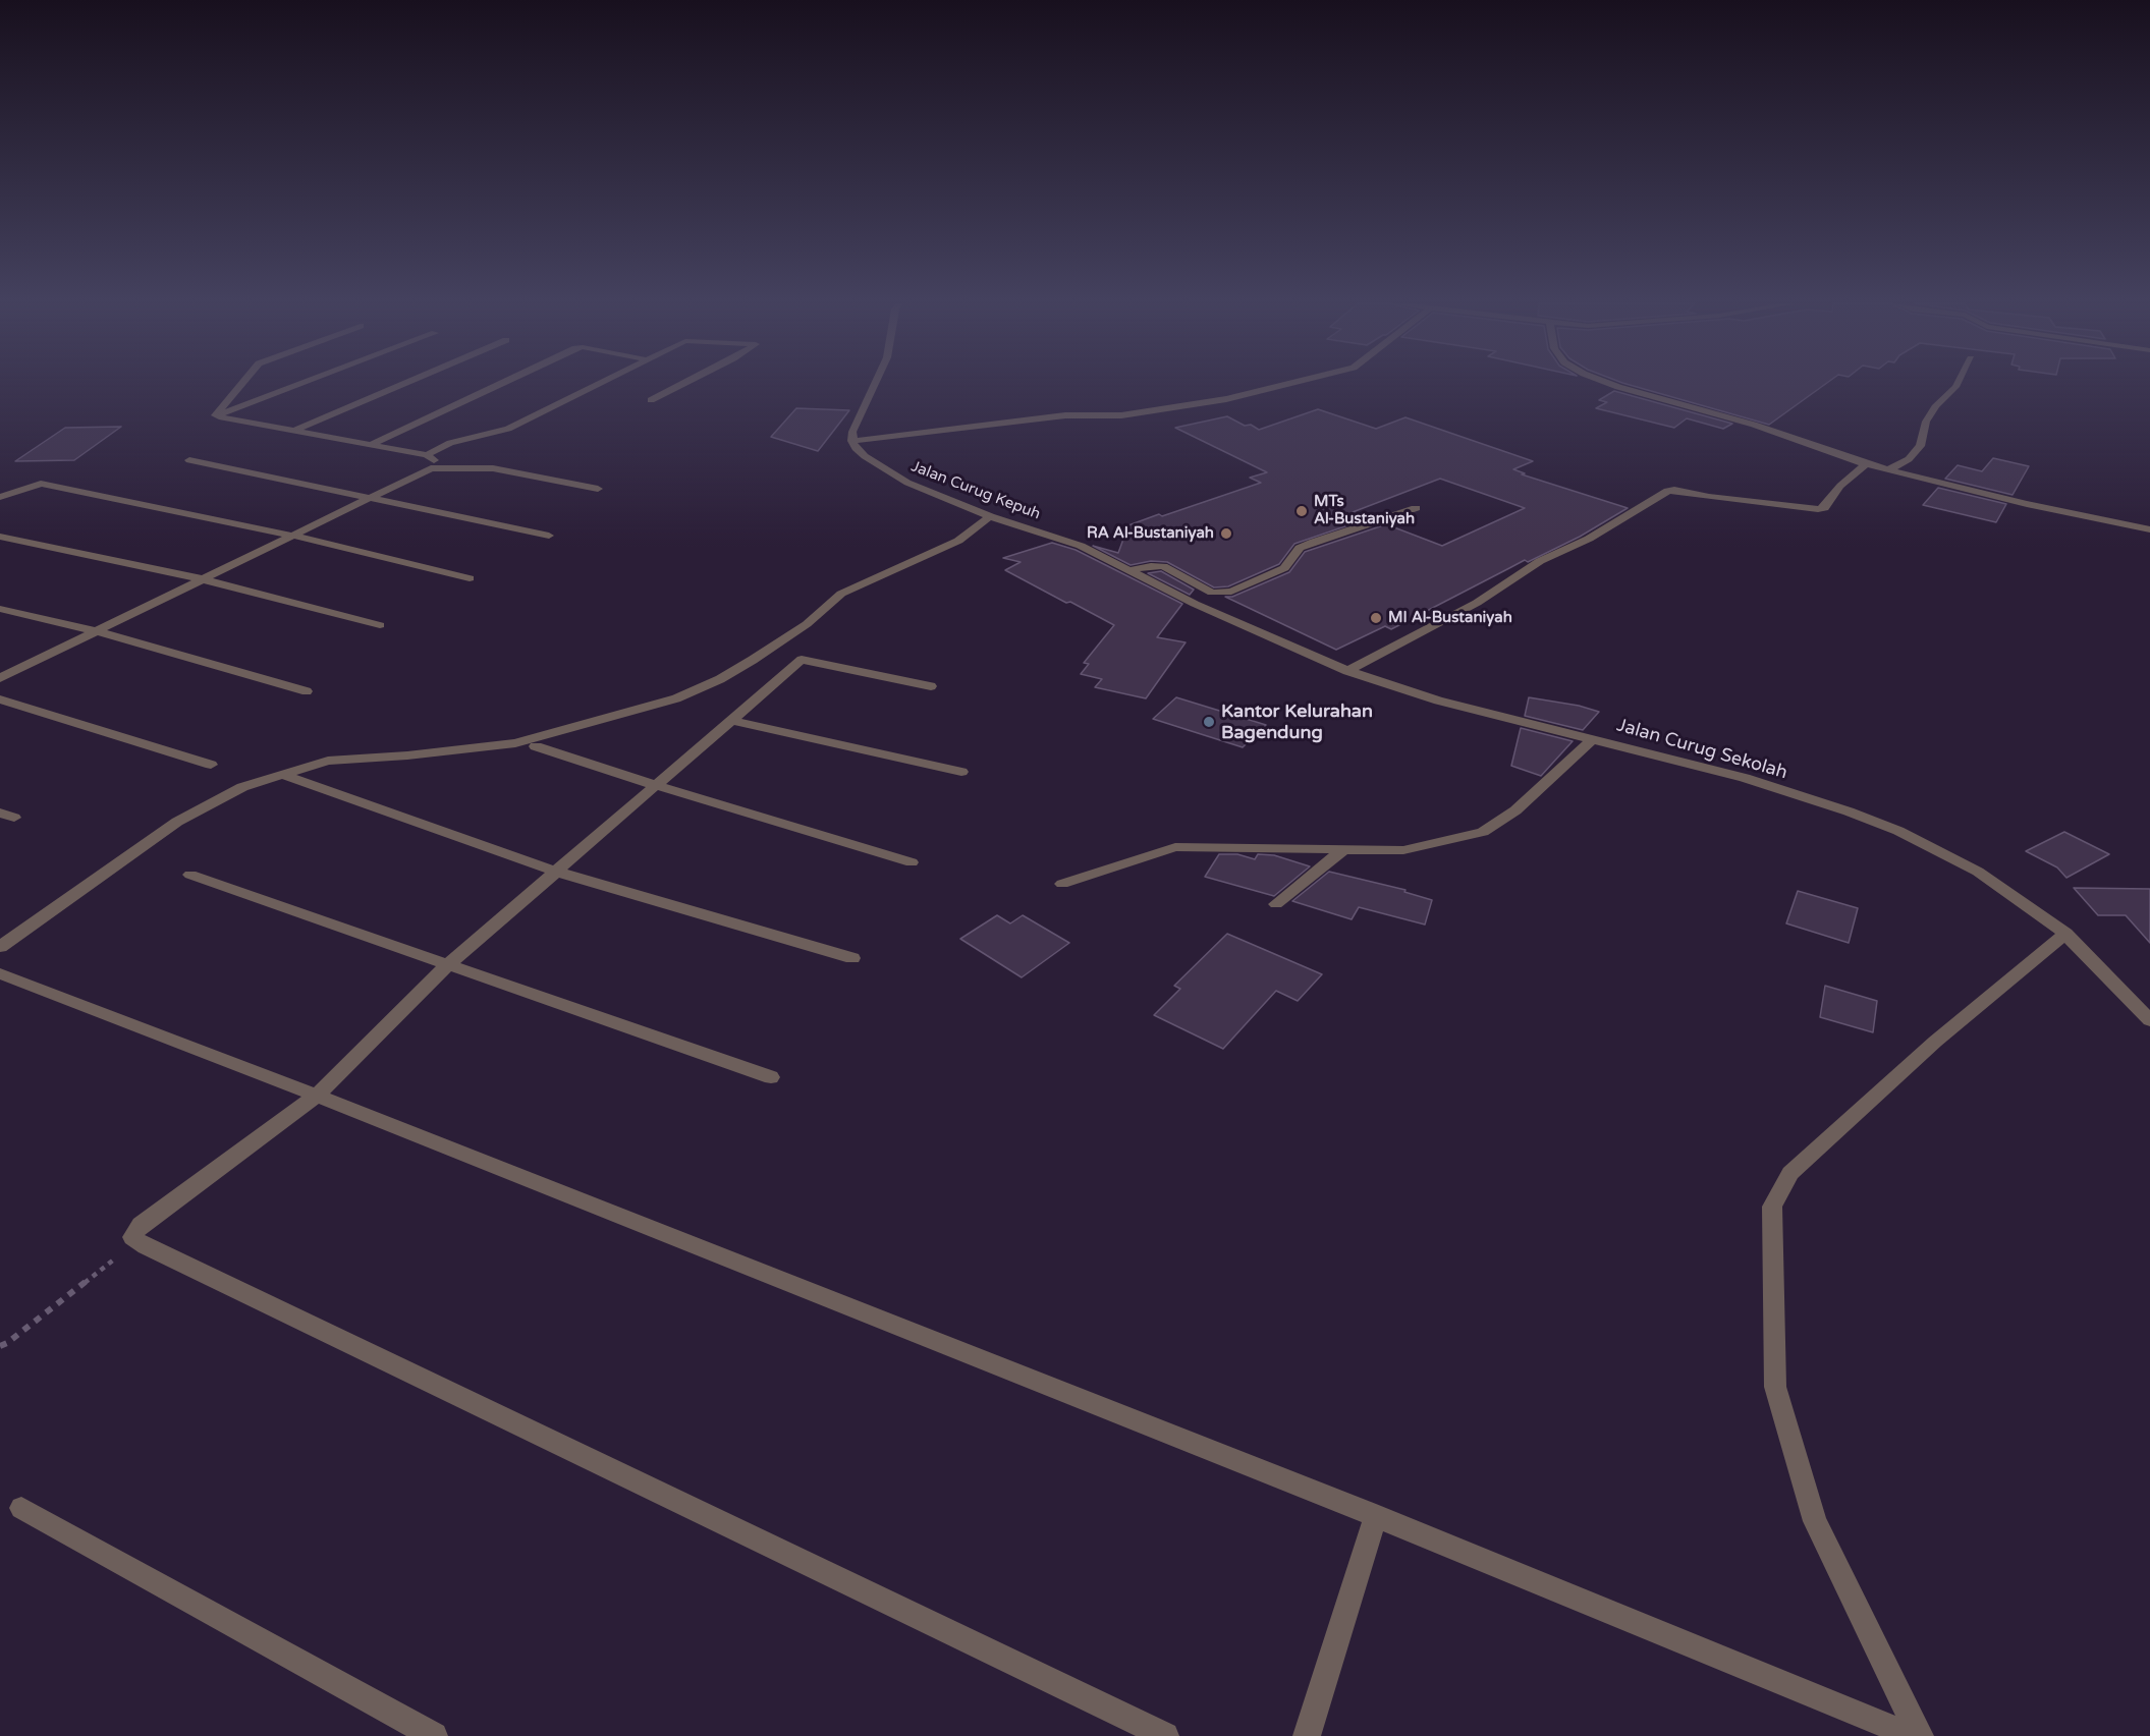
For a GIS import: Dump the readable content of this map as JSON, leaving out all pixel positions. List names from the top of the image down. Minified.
{"streets":{"street":["Jalan Curug Kepuh","Jalan Curug Sekolah"]},"crossings":[["Jalan Curug Kepuh","Jalan Curug Sekolah"]],"places":["MTs Al-Bustaniyah","RA Al-Bustaniyah","MI Al-Bustaniyah","Kantor Kelurahan Bagendung"]}
